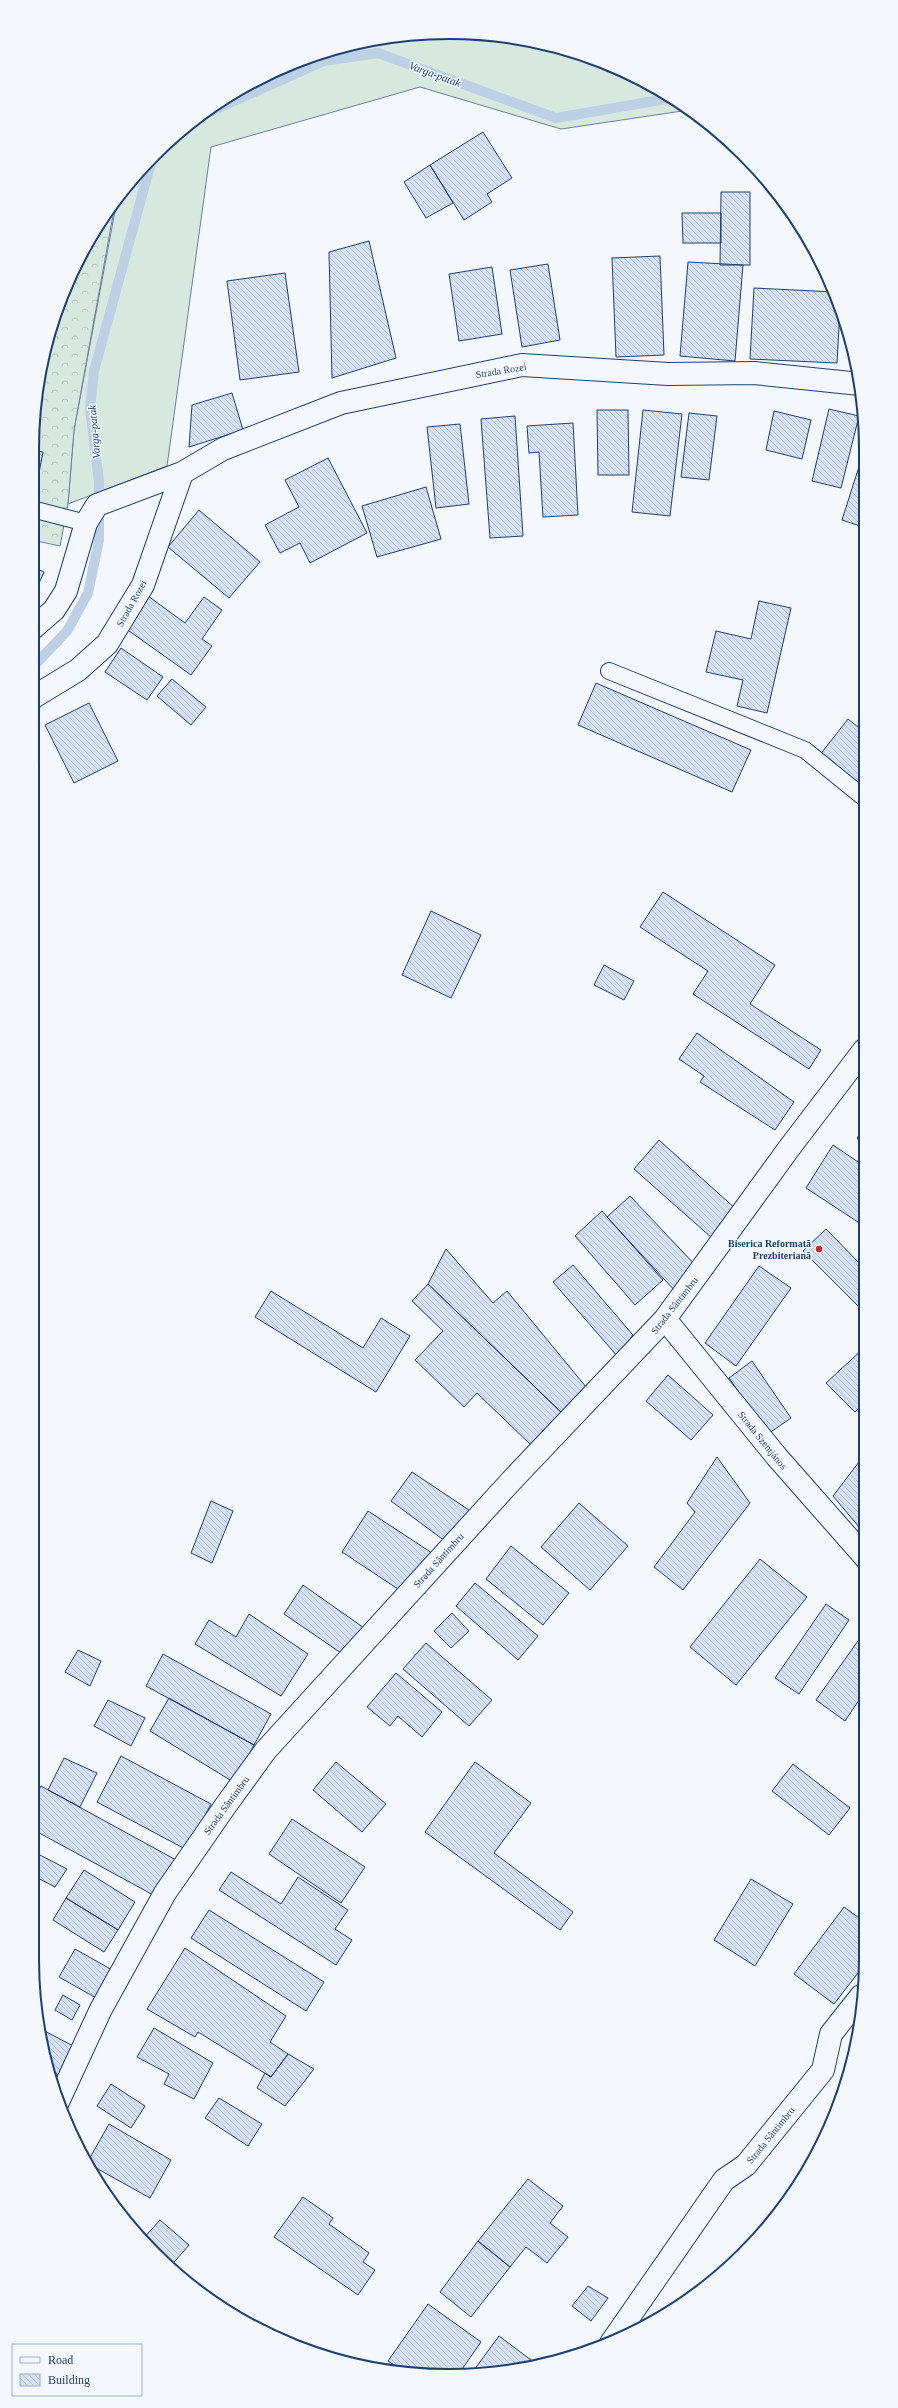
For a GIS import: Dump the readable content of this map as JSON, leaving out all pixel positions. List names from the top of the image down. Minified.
{"streets":{"street":["Strada Rozei","Strada Sântimbru","Strada Szentjános"]},"crossings":[["Strada Sântimbru","Strada Szentjános"]],"water":["Varga-patak"],"places":["Biserica Reformată Prezbiteriană"],"legend":["Road","Building"]}
